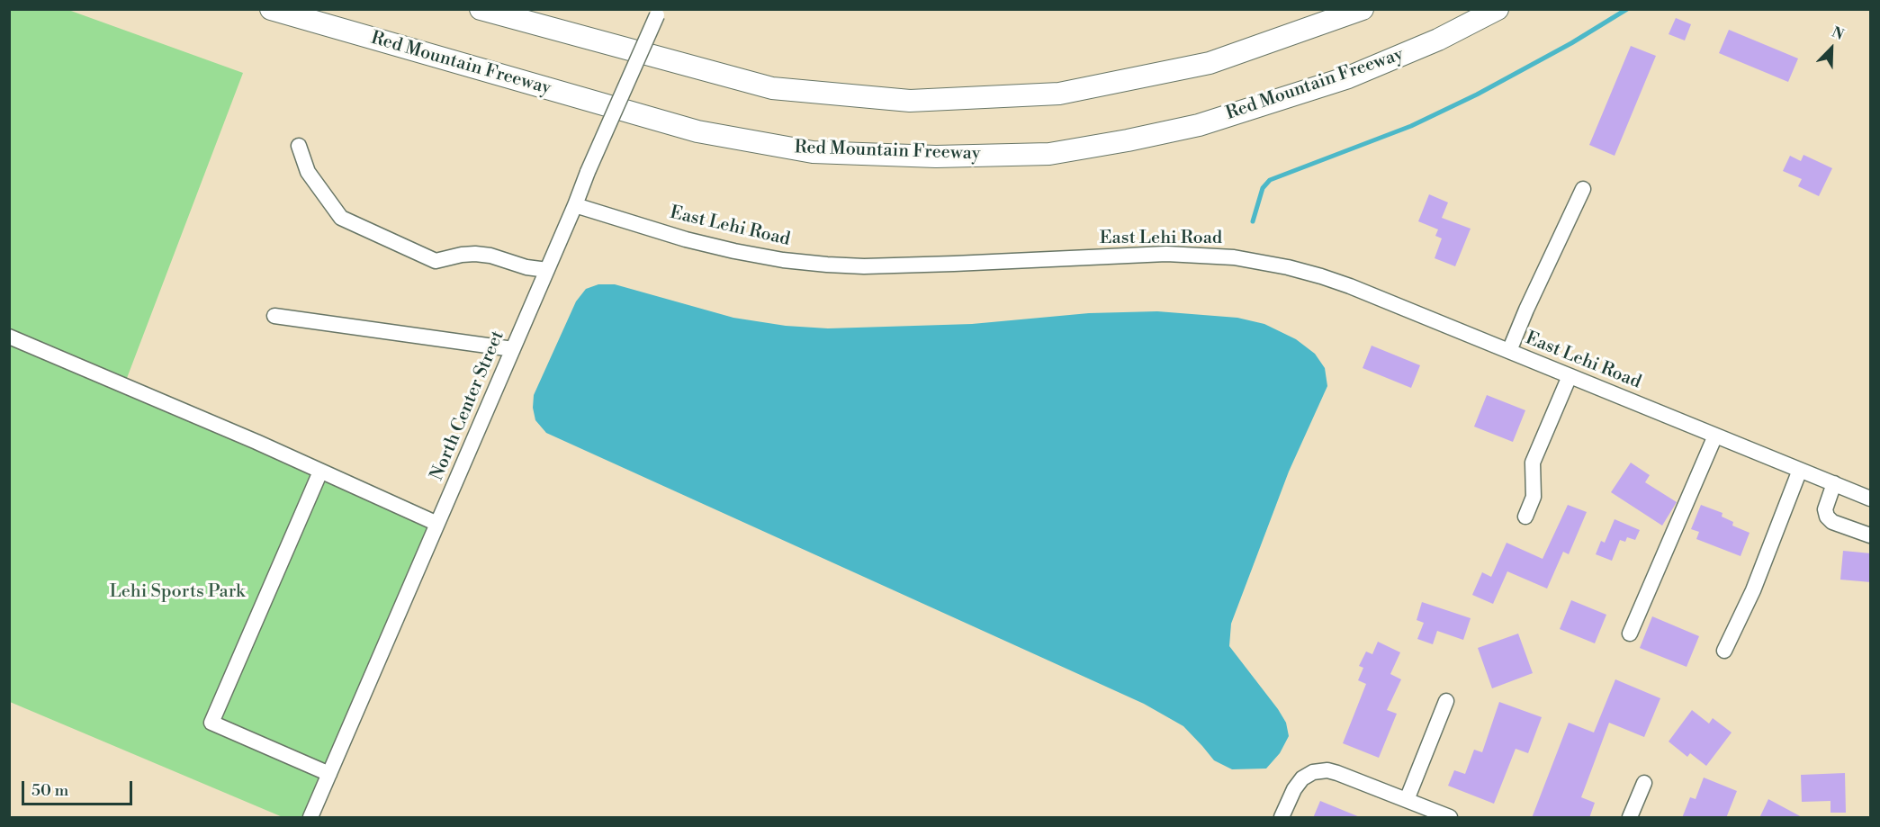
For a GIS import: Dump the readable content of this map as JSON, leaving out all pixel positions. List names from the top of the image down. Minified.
{"streets":{"highway":["Red Mountain Freeway"],"street":["East Lehi Road","North Center Street"]},"crossings":[["East Lehi Road","North Center Street"]],"parks":["Lehi Sports Park"],"scale_bar":"50 m","north":"top right"}
